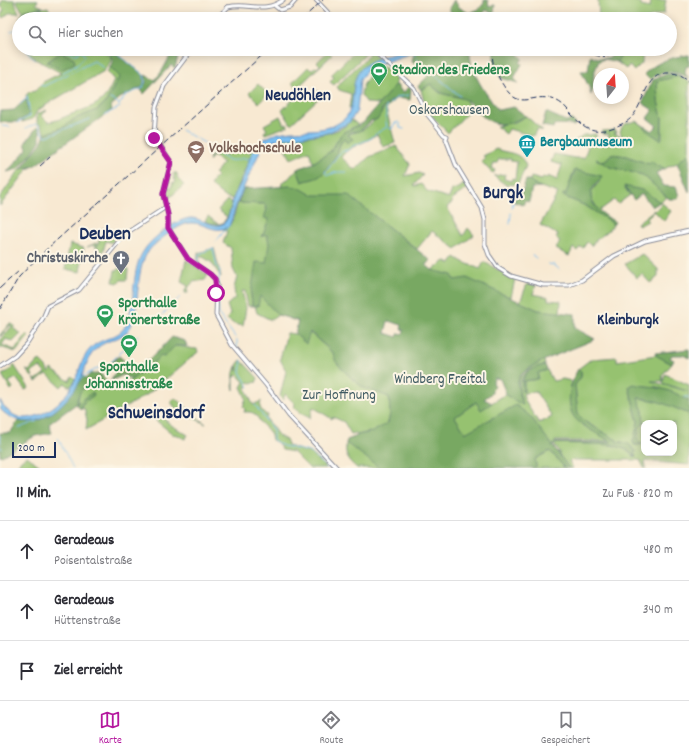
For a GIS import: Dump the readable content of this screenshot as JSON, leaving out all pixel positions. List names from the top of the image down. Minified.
{"districts":["Neudöhlen","Burgk","Deuben","Kleinburgk","Schweinsdorf"],"parks":["Oskarshausen","Windberg Freital","Zur Hoffnung"],"places":{"sports":["Stadion des Friedens","Sporthalle Krönertstraße","Sporthalle Johannisstraße"],"museum":["Bergbaumuseum"],"school or university":["Volkshochschule"],"church":["Christuskirche"]},"scale_bar":"200 m","north":"top","page":{"search":"Hier suchen","scale":"200 m","heading":["11 Min.","Zu Fuß · 820 m"],"list":[["Geradeaus","Poisentalstraße","480 m"],["Geradeaus","Hüttenstraße","340 m"],"Ziel erreicht"],"nav":["Karte","Route","Gespeichert"]}}
